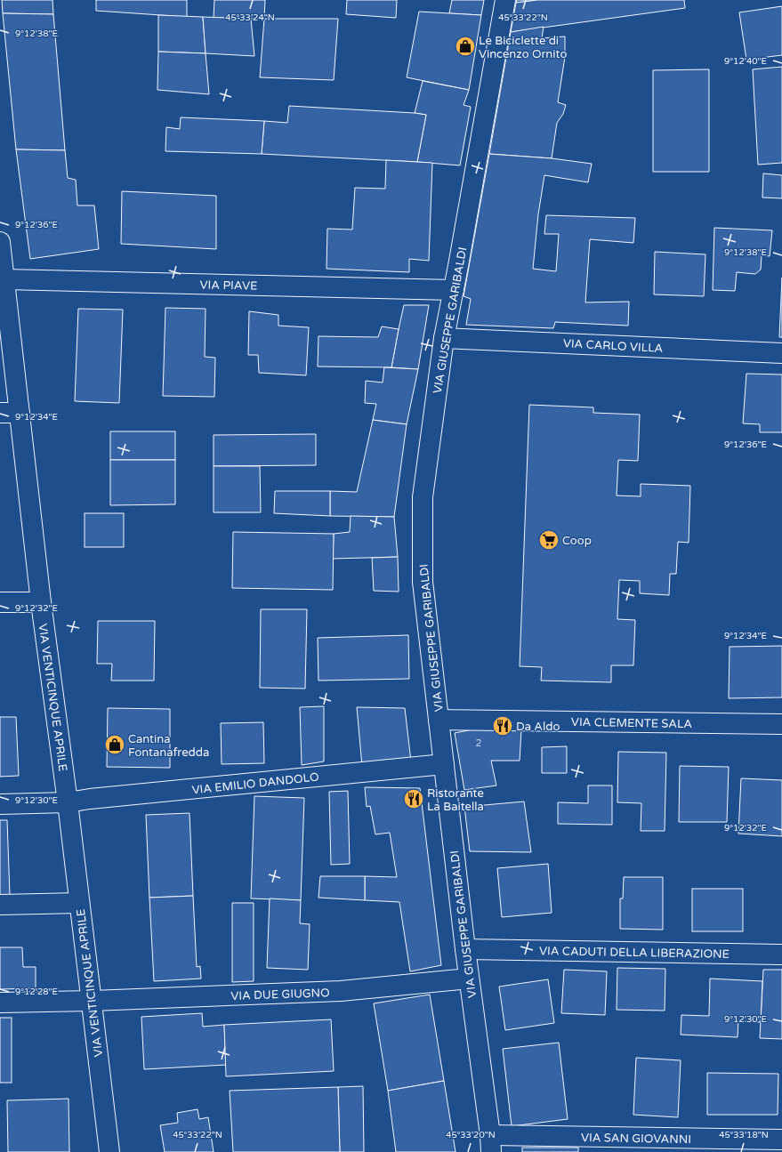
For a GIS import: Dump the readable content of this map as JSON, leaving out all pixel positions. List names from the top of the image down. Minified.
{"streets":{"street":["VIA PIAVE","VIA GIUSEPPE GARIBALDI","VIA CARLO VILLA","VIA VENTICINQUE APRILE","VIA CLEMENTE SALA","VIA EMILIO DANDOLO","VIA CADUTI DELLA LIBERAZIONE","VIA DUE GIUGNO","VIA SAN GIOVANNI"]},"crossings":[["VIA PIAVE","VIA GIUSEPPE GARIBALDI"],["VIA PIAVE","VIA VENTICINQUE APRILE"],["VIA GIUSEPPE GARIBALDI","VIA CARLO VILLA"],["VIA GIUSEPPE GARIBALDI","VIA CLEMENTE SALA"],["VIA GIUSEPPE GARIBALDI","VIA EMILIO DANDOLO"],["VIA GIUSEPPE GARIBALDI","VIA CADUTI DELLA LIBERAZIONE"],["VIA GIUSEPPE GARIBALDI","VIA DUE GIUGNO"],["VIA GIUSEPPE GARIBALDI","VIA SAN GIOVANNI"],["VIA VENTICINQUE APRILE","VIA EMILIO DANDOLO"],["VIA VENTICINQUE APRILE","VIA DUE GIUGNO"]],"places":{"shop":["Le Biciclette di Vincenzo Ornito","Cantina Fontanafredda"],"supermarket":["Coop"],"restaurant":["Da Aldo","Ristorante La Baitella"]},"house_numbers":["2"],"coordinates":["45°33'24\"N","45°33'22\"N","9°12'38\"E","9°12'40\"E","9°12'36\"E","9°12'34\"E","9°12'32\"E","9°12'30\"E","9°12'28\"E","45°33'20\"N","45°33'18\"N"]}
